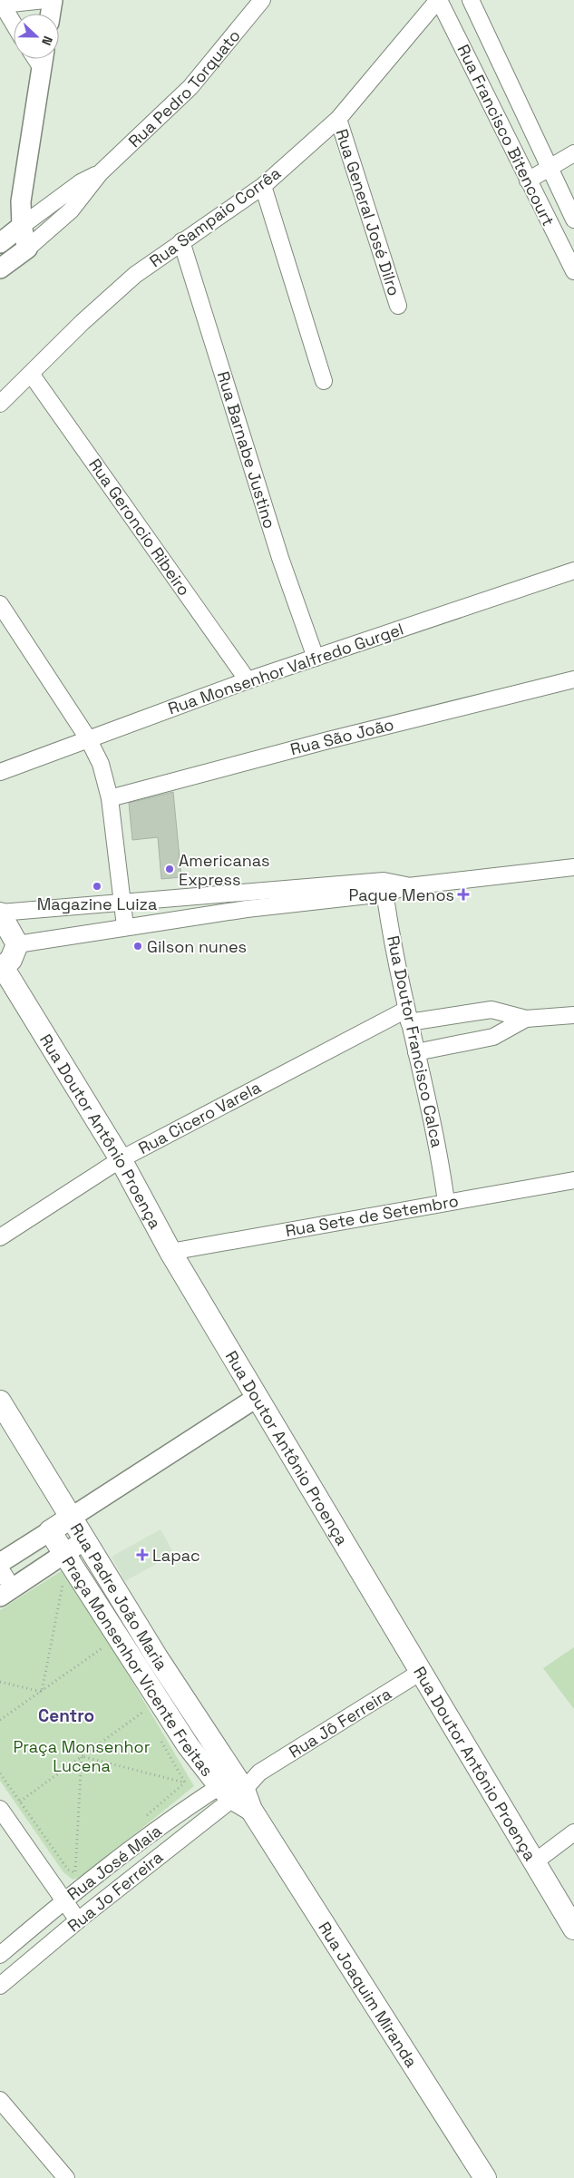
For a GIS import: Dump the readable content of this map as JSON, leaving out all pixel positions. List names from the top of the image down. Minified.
{"streets":{"main road":["Rua Doutor Antônio Proença","Rua Padre João Maria","Praça Monsenhor Vicente Freitas","Rua Joaquim Miranda"],"street":["Rua Pedro Torquato","Rua Francisco Bitencourt","Rua General José Dilro","Rua Sampaio Corrêa","Rua Barnabe Justino","Rua Geroncio Ribeiro","Rua Monsenhor Valfredo Gurgel","Rua São João","Rua Doutor Francisco Calca","Rua Cicero Varela","Rua Sete de Setembro","Rua Jô Ferreira","Rua José Maia","Rua Jo Ferreira"]},"crossings":[["Rua Francisco Bitencourt","Rua Sampaio Corrêa"],["Rua General José Dilro","Rua Sampaio Corrêa"],["Rua Sampaio Corrêa","Rua Barnabe Justino"],["Rua Sampaio Corrêa","Rua Geroncio Ribeiro"],["Rua Barnabe Justino","Rua Monsenhor Valfredo Gurgel"],["Rua Geroncio Ribeiro","Rua Monsenhor Valfredo Gurgel"],["Rua Doutor Francisco Calca","Rua Cicero Varela"],["Rua Doutor Francisco Calca","Rua Sete de Setembro"],["Rua Cicero Varela","Rua Doutor Antônio Proença"],["Rua Doutor Antônio Proença","Rua Sete de Setembro"],["Rua Doutor Antônio Proença","Rua Jô Ferreira"],["Rua Padre João Maria","Praça Monsenhor Vicente Freitas"],["Praça Monsenhor Vicente Freitas","Rua Jô Ferreira"],["Praça Monsenhor Vicente Freitas","Rua José Maia"],["Praça Monsenhor Vicente Freitas","Rua Jo Ferreira"],["Praça Monsenhor Vicente Freitas","Rua Joaquim Miranda"],["Rua Jô Ferreira","Rua José Maia"],["Rua Jô Ferreira","Rua Jo Ferreira"],["Rua Jô Ferreira","Rua Joaquim Miranda"],["Rua José Maia","Rua Jo Ferreira"],["Rua José Maia","Rua Joaquim Miranda"],["Rua Jo Ferreira","Rua Joaquim Miranda"]],"districts":["Centro"],"parks":["Praça Monsenhor Lucena"],"places":{"other":["Americanas Express","Magazine Luiza","Gilson nunes"],"health":["Pague Menos","Lapac"]},"north":"right"}
